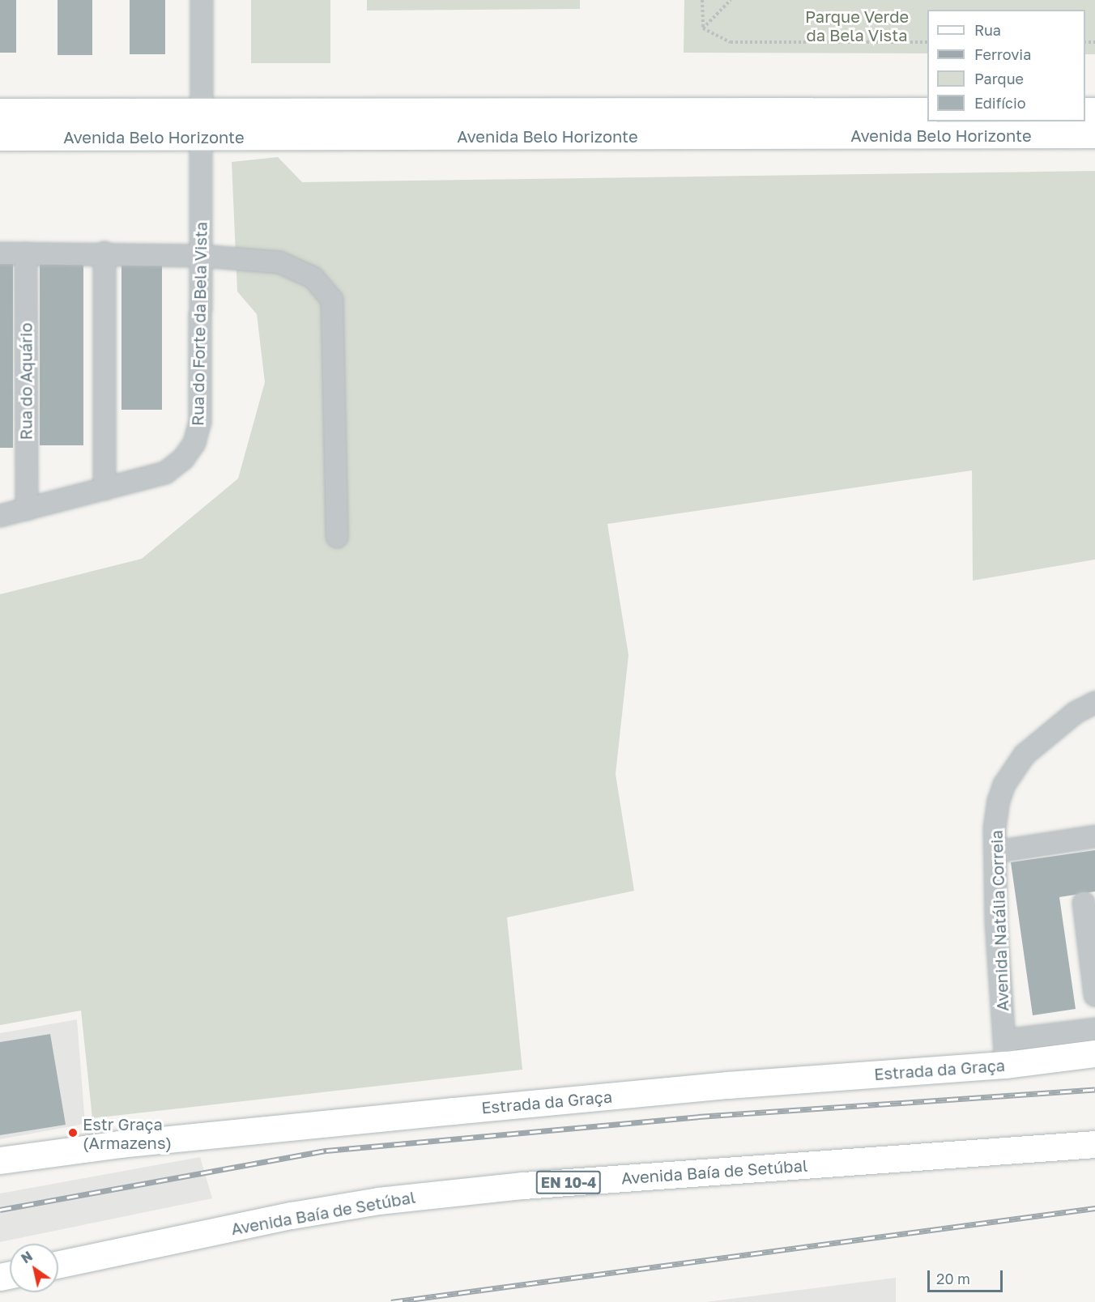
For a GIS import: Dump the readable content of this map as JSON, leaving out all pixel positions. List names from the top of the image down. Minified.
{"streets":{"street":["Avenida Belo Horizonte","Rua do Forte da Bela Vista","Rua do Aquário","Avenida Natália Correia","Estrada da Graça","Avenida Baía de Setúbal","EN 10-4"]},"crossings":[["Avenida Belo Horizonte","Rua do Forte da Bela Vista"],["Rua do Forte da Bela Vista","Rua do Aquário"],["Avenida Natália Correia","Estrada da Graça"]],"parks":["Parque Verde da Bela Vista"],"places":["Estr Graça (Armazens)"],"legend":["Rua","Ferrovia","Parque","Edifício"],"scale_bar":"20 m","north":"top left"}
